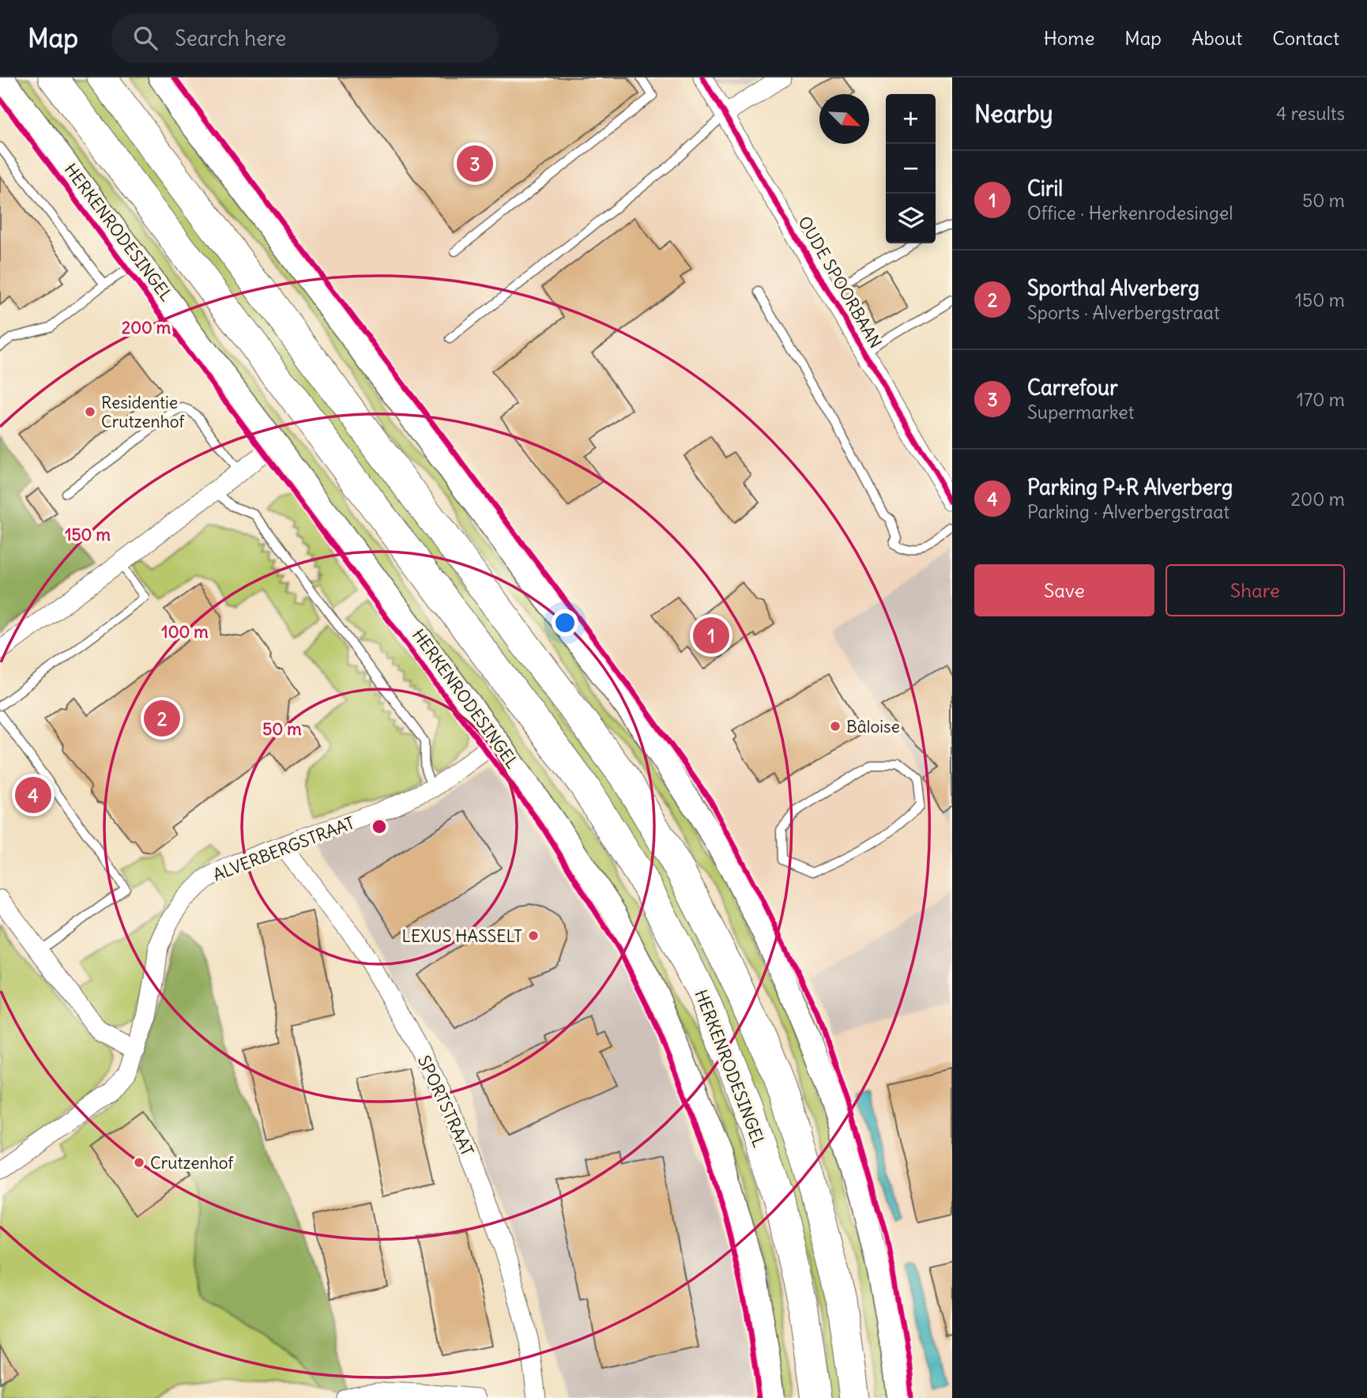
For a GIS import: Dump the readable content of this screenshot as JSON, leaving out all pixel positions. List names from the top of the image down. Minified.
{"streets":{"highway":["HERKENRODESINGEL"],"street":["OUDE SPOORBAAN","ALVERBERGSTRAAT","SPORTSTRAAT"]},"crossings":[["HERKENRODESINGEL","ALVERBERGSTRAAT"],["ALVERBERGSTRAAT","SPORTSTRAAT"]],"places":["Residentie Crutzenhof","Bâloise","LEXUS HASSELT","Crutzenhof"],"north":"bottom right","page":{"header":"Map","search":"Search here","nav":["Home","Map","About","Contact"],"heading":["Nearby","4 results"],"map_buttons":["+","−"],"pins":["3","1","2","4"],"list":[{"mark":"1","name":"Ciril","note":"Office · Herkenrodesingel","value":"50 m"},{"mark":"2","name":"Sporthal Alverberg","note":"Sports · Alverbergstraat","value":"150 m"},{"mark":"3","name":"Carrefour","note":"Supermarket","value":"170 m"},{"mark":"4","name":"Parking P+R Alverberg","note":"Parking · Alverbergstraat","value":"200 m"}],"buttons":["Save","Share"]},"rings":["200 m","150 m","100 m","50 m"]}
